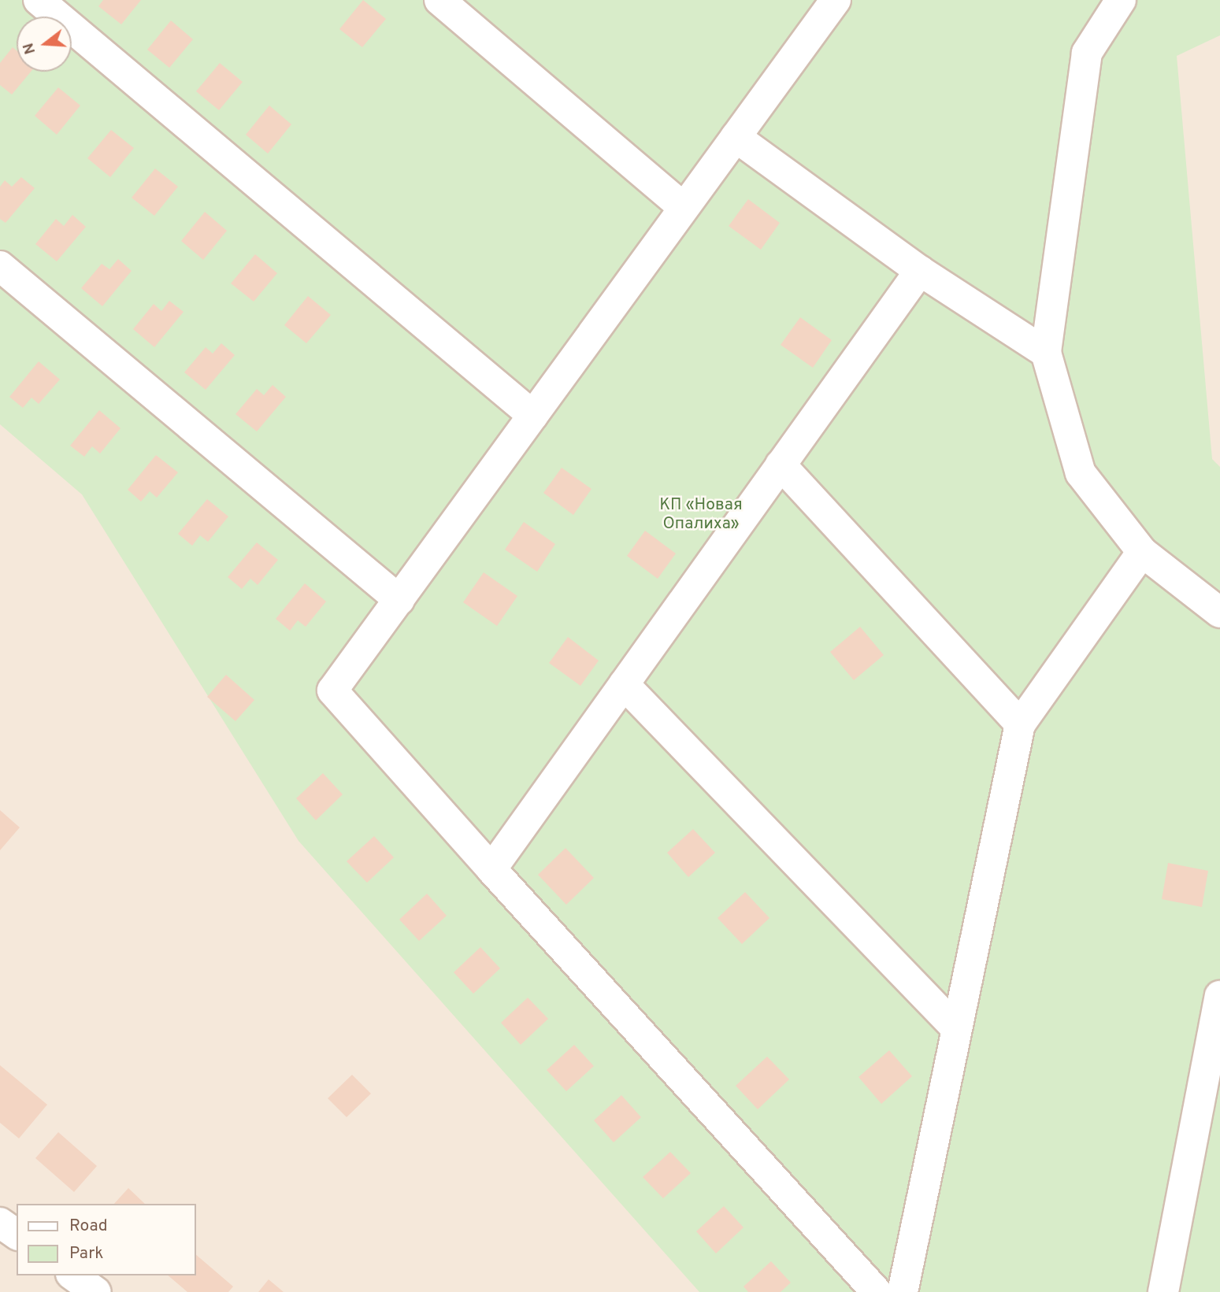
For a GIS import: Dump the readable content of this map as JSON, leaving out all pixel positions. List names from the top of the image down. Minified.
{"parks":["КП «Новая Опалиха»"],"legend":["Road","Park"],"north":"left"}
